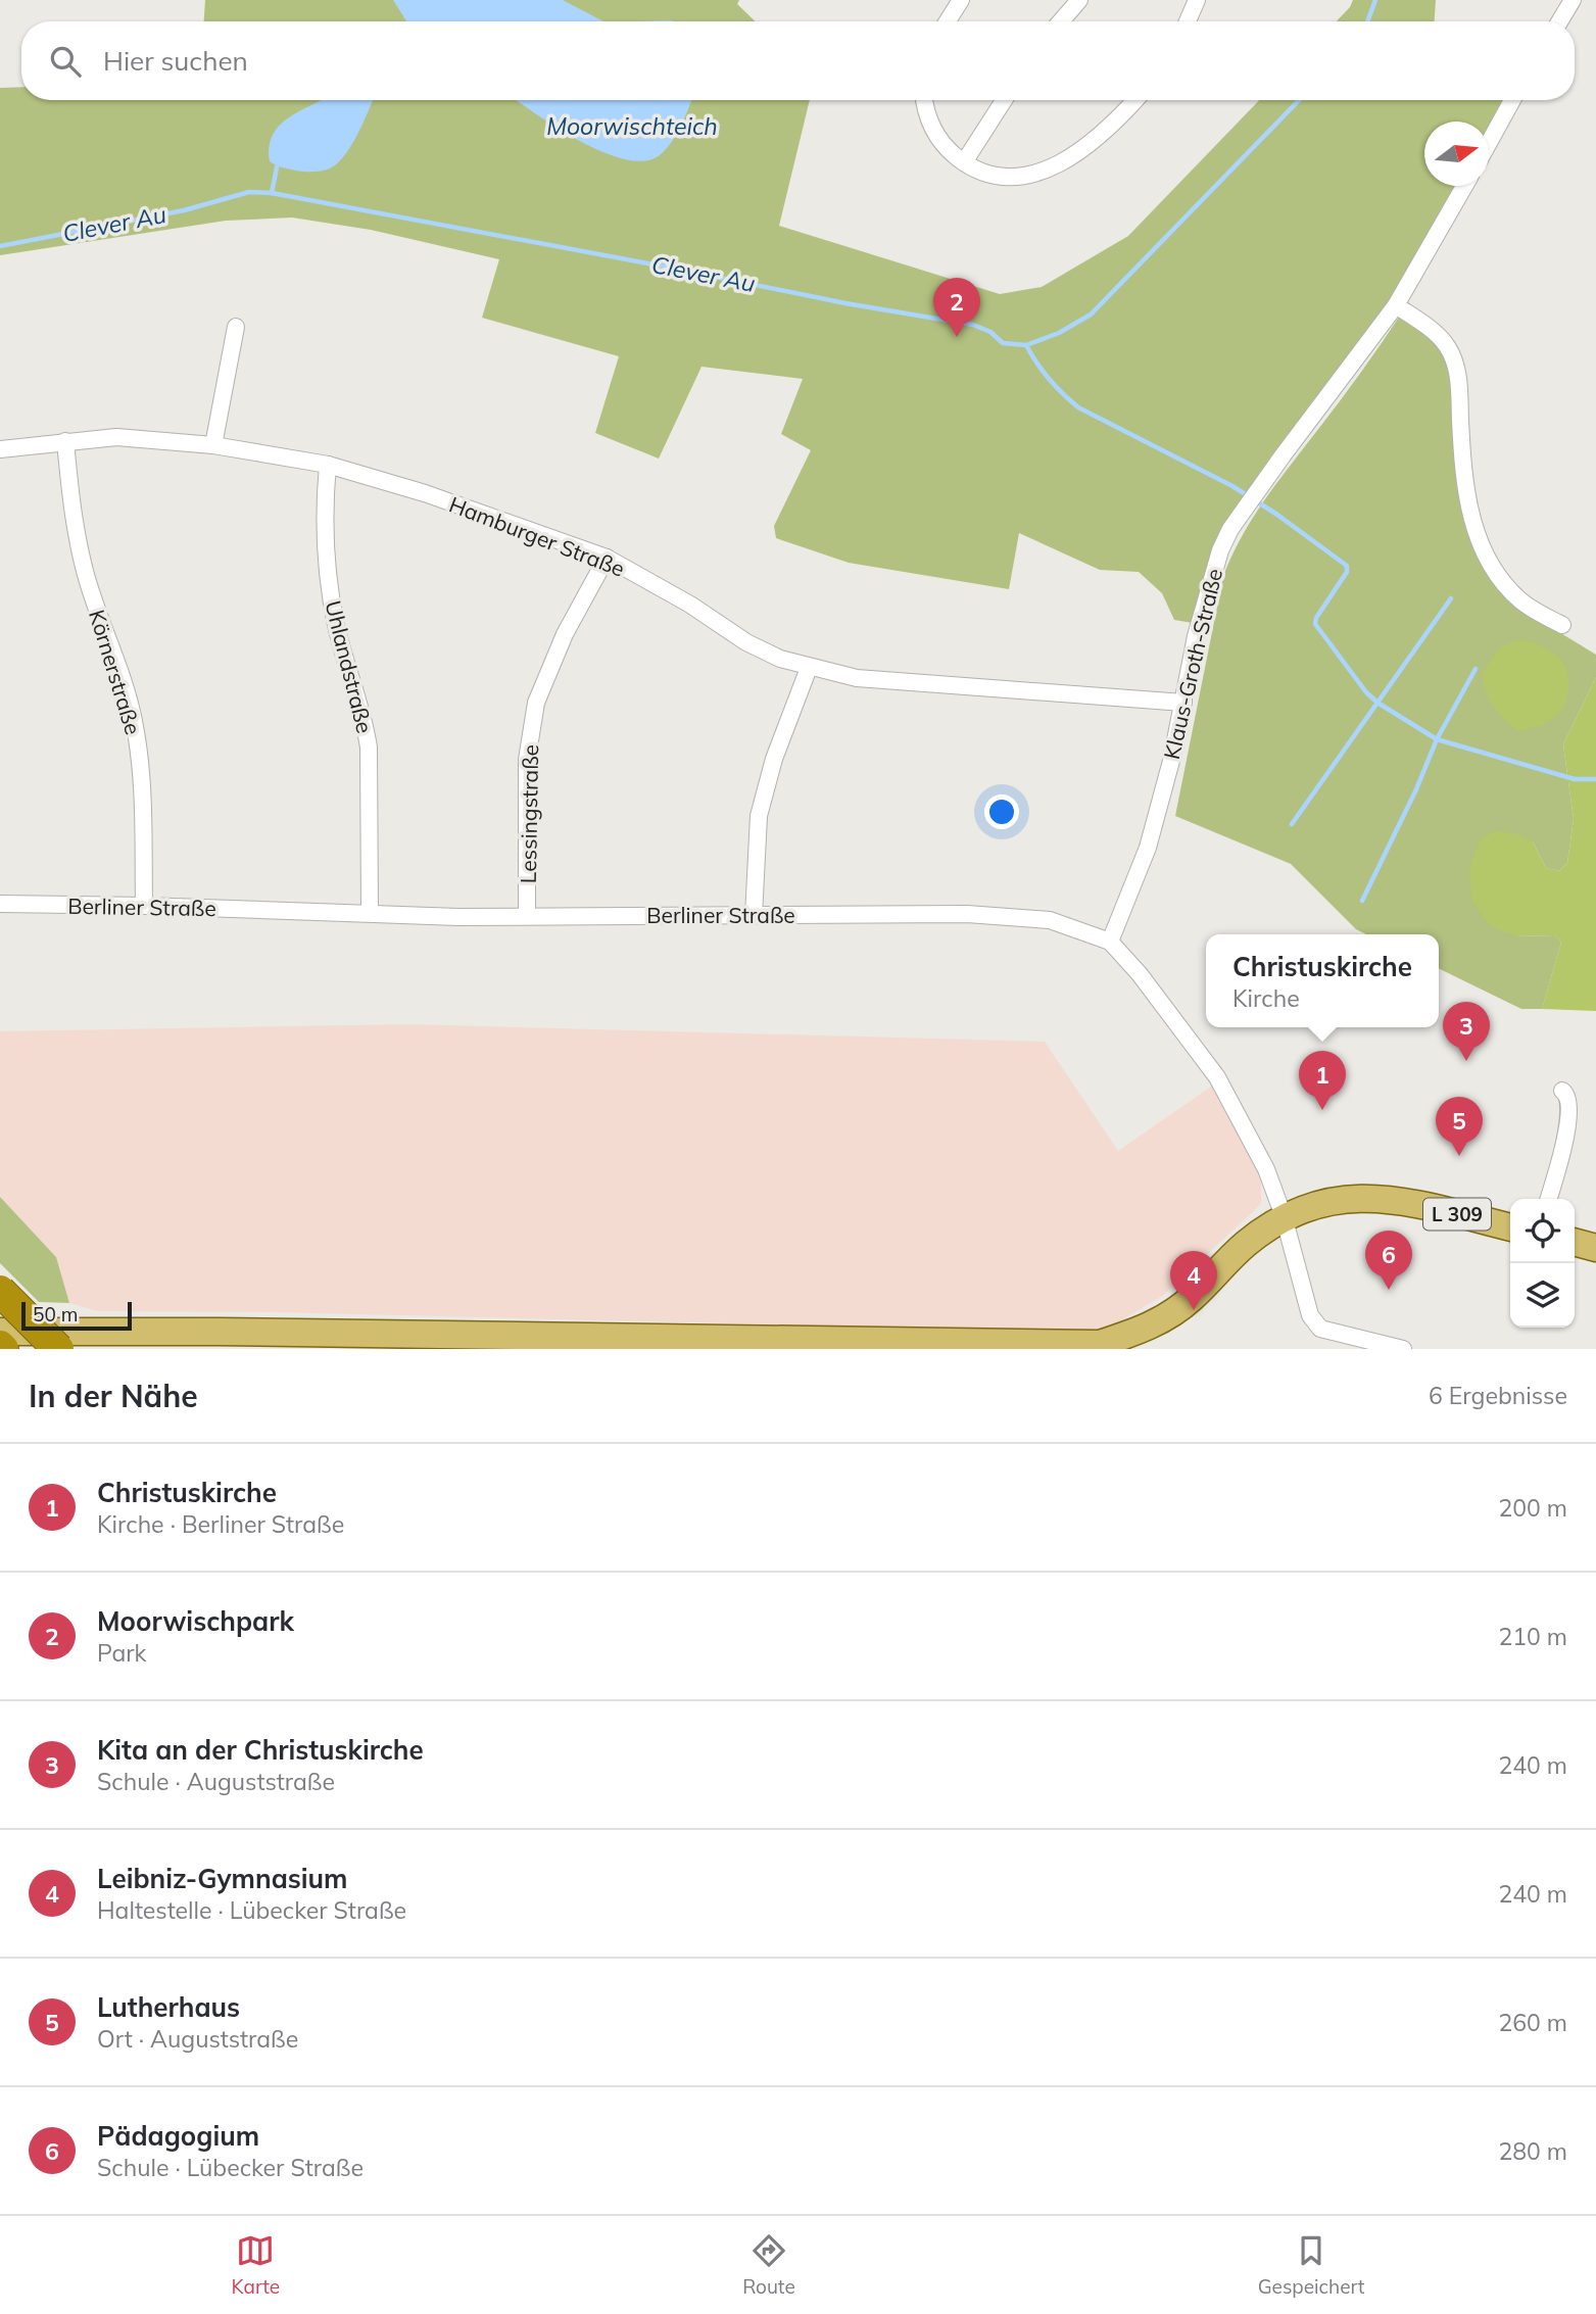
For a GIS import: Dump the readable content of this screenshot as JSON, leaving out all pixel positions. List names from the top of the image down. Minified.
{"streets":{"main road":["L 309"],"street":["Hamburger Straße","Klaus-Groth-Straße","Uhlandstraße","Körnerstraße","Lessingstraße","Berliner Straße"]},"crossings":[["Hamburger Straße","Klaus-Groth-Straße"],["Hamburger Straße","Uhlandstraße"],["Hamburger Straße","Körnerstraße"],["Hamburger Straße","Lessingstraße"],["Klaus-Groth-Straße","Berliner Straße"],["Uhlandstraße","Berliner Straße"],["Körnerstraße","Berliner Straße"],["Lessingstraße","Berliner Straße"],["Berliner Straße","L 309"]],"water":["Moorwischteich","Clever Au"],"scale_bar":"50 m","north":"right","page":{"search":"Hier suchen","pins":["2","3","1","5","6","4"],"popup":["Christuskirche","Kirche"],"scale":"50 m","heading":["In der Nähe","6 Ergebnisse"],"list":[{"mark":"1","name":"Christuskirche","note":"Kirche · Berliner Straße","value":"200 m"},{"mark":"2","name":"Moorwischpark","note":"Park","value":"210 m"},{"mark":"3","name":"Kita an der Christuskirche","note":"Schule · Auguststraße","value":"240 m"},{"mark":"4","name":"Leibniz-Gymnasium","note":"Haltestelle · Lübecker Straße","value":"240 m"},{"mark":"5","name":"Lutherhaus","note":"Ort · Auguststraße","value":"260 m"},{"mark":"6","name":"Pädagogium","note":"Schule · Lübecker Straße","value":"280 m"}],"nav":["Karte","Route","Gespeichert"]}}
